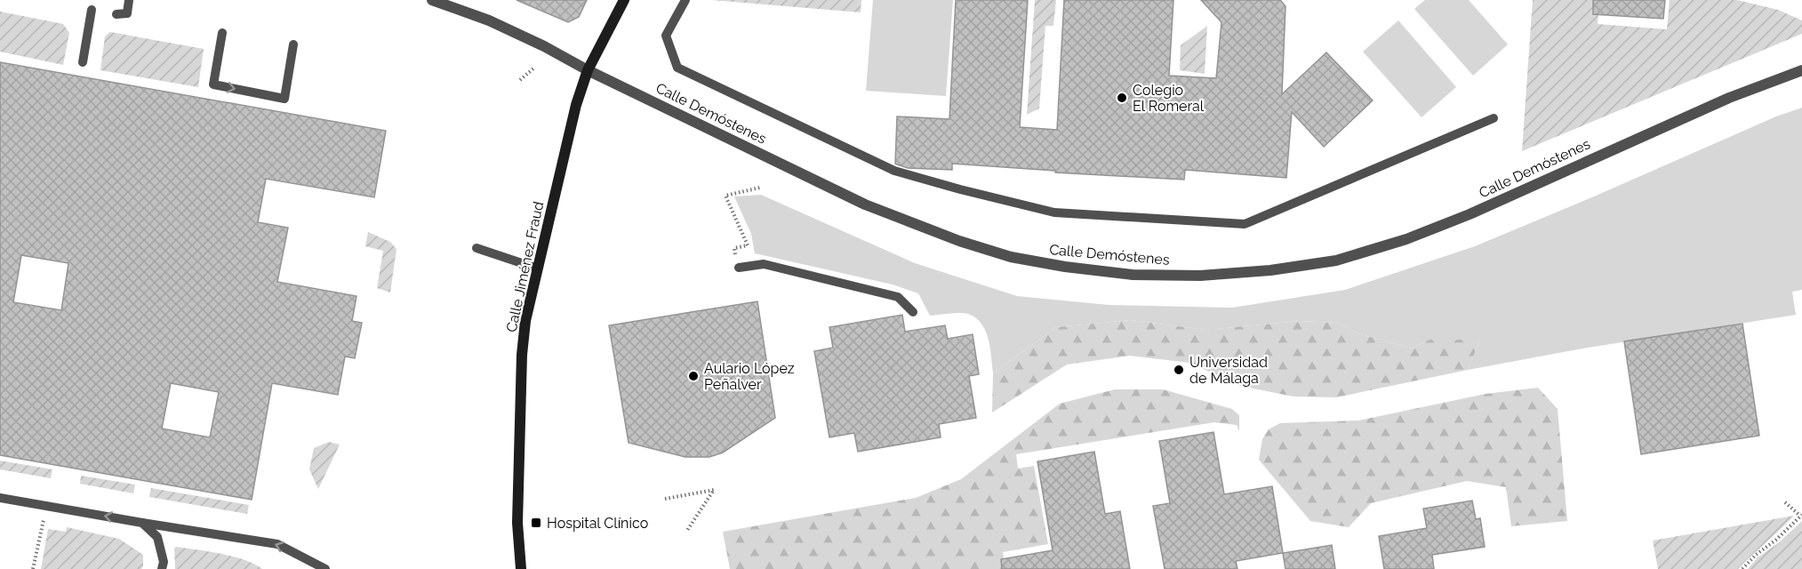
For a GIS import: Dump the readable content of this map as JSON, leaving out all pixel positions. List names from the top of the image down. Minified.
{"streets":{"main road":["Calle Jiménez Fraud"],"street":["Calle Demóstenes"]},"crossings":[["Calle Demóstenes","Calle Jiménez Fraud"]],"places":{"other":["Colegio El Romeral","Universidad de Málaga","Aulario López Peñalver"],"transit":["Hospital Clínico"]}}
